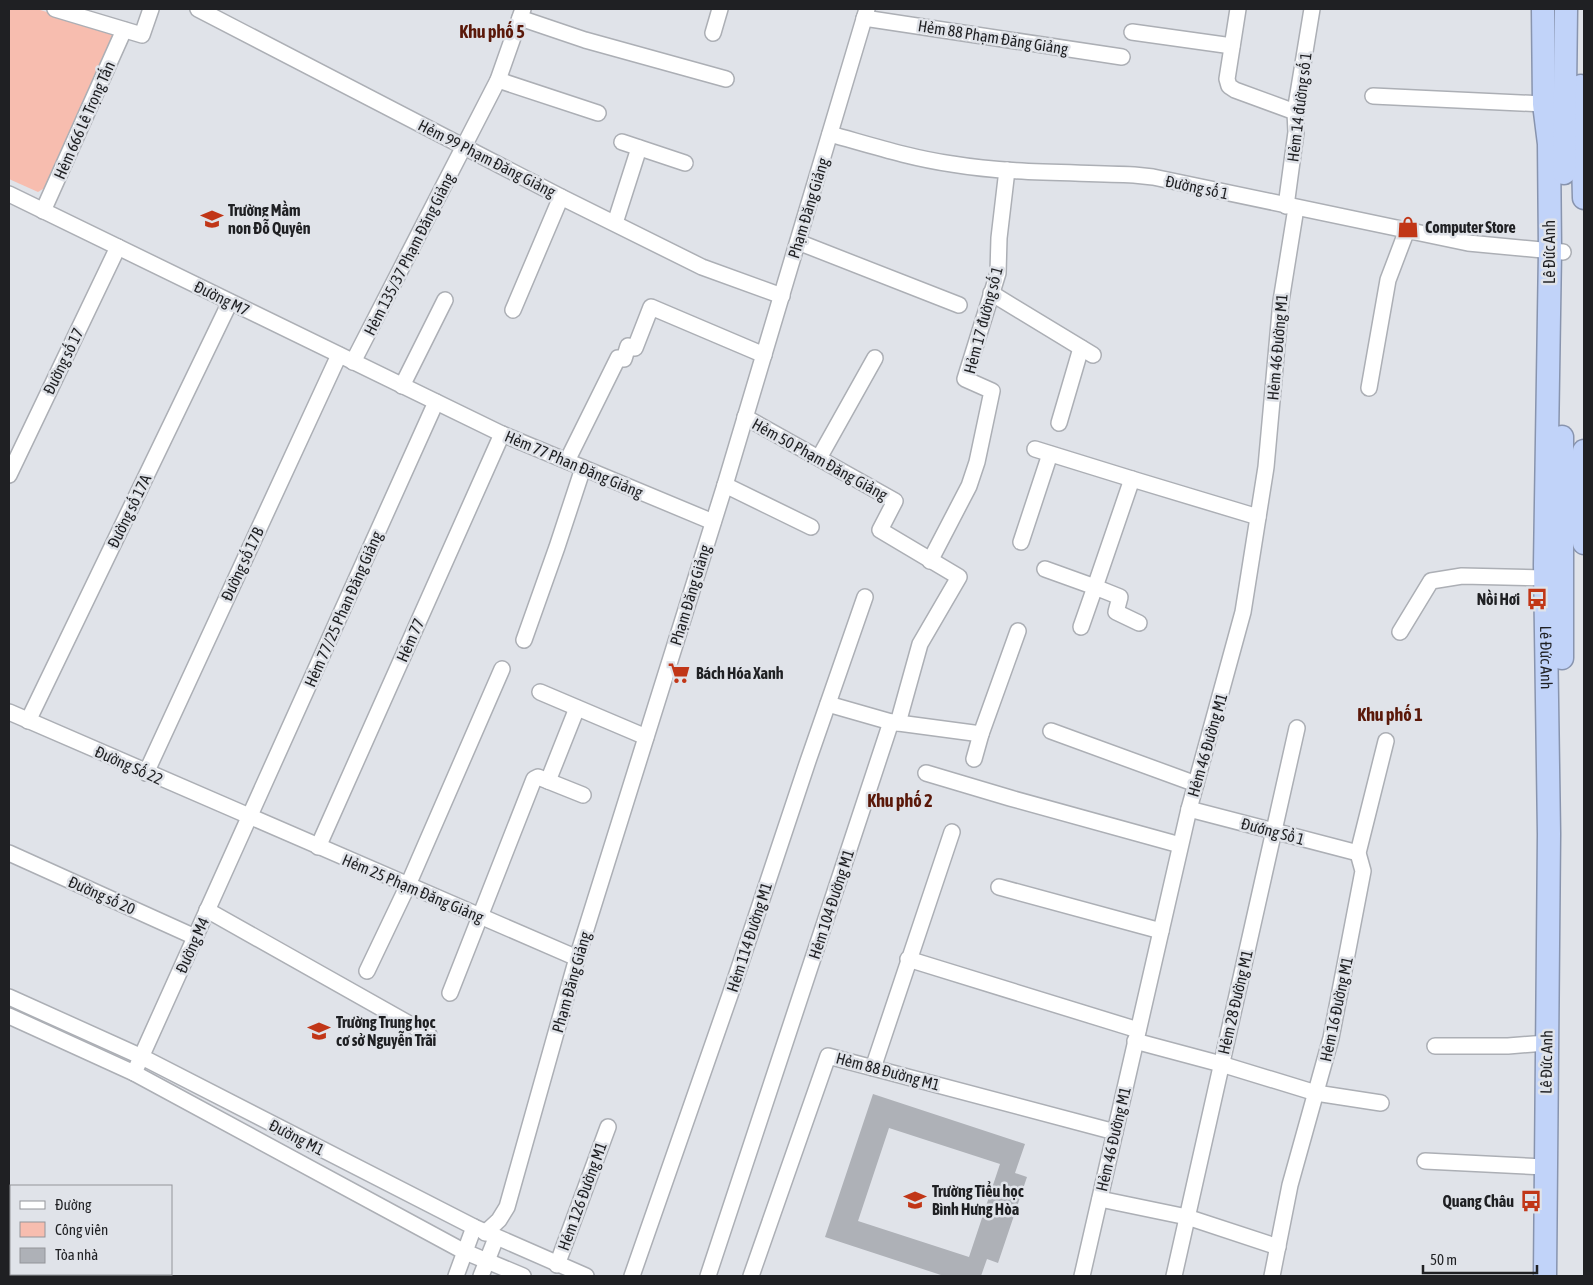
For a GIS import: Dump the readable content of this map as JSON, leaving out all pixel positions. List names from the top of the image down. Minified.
{"streets":{"highway":["Lê Đức Anh"],"street":["Hẻm 88 Phạm Đăng Giảng","Hẻm 14 đường số 1","Hẻm 666 Lê Trọng Tấn","Hẻm 99 Phạm Đăng Giảng","Đường số 1","Phạm Đăng Giảng","Hẻm 135/37 Phạm Đăng Giảng","Đường M7","Hẻm 17 đường số 1","Hẻm 46 Đường M1","Đường số 17","Hẻm 50 Phạm Đăng Giảng","Hẻm 77 Phan Đăng Giảng","Đường số 17A","Đường số 17B","Hẻm 77/25 Phan Đăng Giảng","Hẻm 77","Đường Số 22","Đướng Sồ 1","Hẻm 25 Phạm Đăng Giảng","Đường số 20","Hẻm 104 Đường M1","Hẻm 114 Đường M1","Đường M4","Hẻm 28 Đường M1","Hẻm 16 Đường M1","Hẻm 88 Đường M1","Đường M1","Hẻm 126 Đường M1"]},"crossings":[["Hẻm 88 Phạm Đăng Giảng","Phạm Đăng Giảng"],["Hẻm 14 đường số 1","Đường số 1"],["Hẻm 14 đường số 1","Hẻm 46 Đường M1"],["Hẻm 666 Lê Trọng Tấn","Đường M7"],["Hẻm 99 Phạm Đăng Giảng","Phạm Đăng Giảng"],["Hẻm 99 Phạm Đăng Giảng","Hẻm 135/37 Phạm Đăng Giảng"],["Đường số 1","Phạm Đăng Giảng"],["Đường số 1","Lê Đức Anh"],["Đường số 1","Hẻm 17 đường số 1"],["Đường số 1","Hẻm 46 Đường M1"],["Phạm Đăng Giảng","Hẻm 50 Phạm Đăng Giảng"],["Phạm Đăng Giảng","Hẻm 77 Phan Đăng Giảng"],["Phạm Đăng Giảng","Hẻm 25 Phạm Đăng Giảng"],["Phạm Đăng Giảng","Đường M1"],["Hẻm 135/37 Phạm Đăng Giảng","Đường M7"],["Đường M7","Đường số 17"],["Đường M7","Hẻm 77 Phan Đăng Giảng"],["Đường M7","Đường số 17A"],["Đường M7","Đường số 17B"],["Đường M7","Hẻm 77/25 Phan Đăng Giảng"],["Hẻm 17 đường số 1","Hẻm 50 Phạm Đăng Giảng"],["Hẻm 17 đường số 1","Hẻm 104 Đường M1"],["Hẻm 46 Đường M1","Đướng Sồ 1"],["Hẻm 46 Đường M1","Hẻm 88 Đường M1"],["Hẻm 50 Phạm Đăng Giảng","Hẻm 104 Đường M1"],["Hẻm 77 Phan Đăng Giảng","Hẻm 77/25 Phan Đăng Giảng"],["Hẻm 77 Phan Đăng Giảng","Hẻm 77"],["Đường số 17A","Đường Số 22"],["Đường số 17B","Đường Số 22"],["Hẻm 77/25 Phan Đăng Giảng","Đường Số 22"],["Hẻm 77/25 Phan Đăng Giảng","Hẻm 25 Phạm Đăng Giảng"],["Hẻm 77/25 Phan Đăng Giảng","Đường M4"],["Hẻm 77","Hẻm 25 Phạm Đăng Giảng"],["Đường Số 22","Hẻm 25 Phạm Đăng Giảng"],["Đường Số 22","Đường M4"],["Đướng Sồ 1","Hẻm 28 Đường M1"],["Đướng Sồ 1","Hẻm 16 Đường M1"],["Hẻm 25 Phạm Đăng Giảng","Đường M4"],["Đường số 20","Đường M4"],["Đường M4","Đường M1"],["Đường M1","Hẻm 126 Đường M1"]],"districts":["Khu phố 5","Khu phố 1","Khu phố 2"],"places":{"school or university":["Trường Mầm non Đỗ Quyên","Trường Trung học cơ sở Nguyễn Trãi","Trường Tiểu học Bình Hưng Hòa"],"shop":["Computer Store"],"bus stop":["Nồi Hơi","Quang Châu"],"supermarket":["Bách Hóa Xanh"]},"legend":["Đường","Công viên","Tòa nhà"],"scale_bar":"50 m"}
